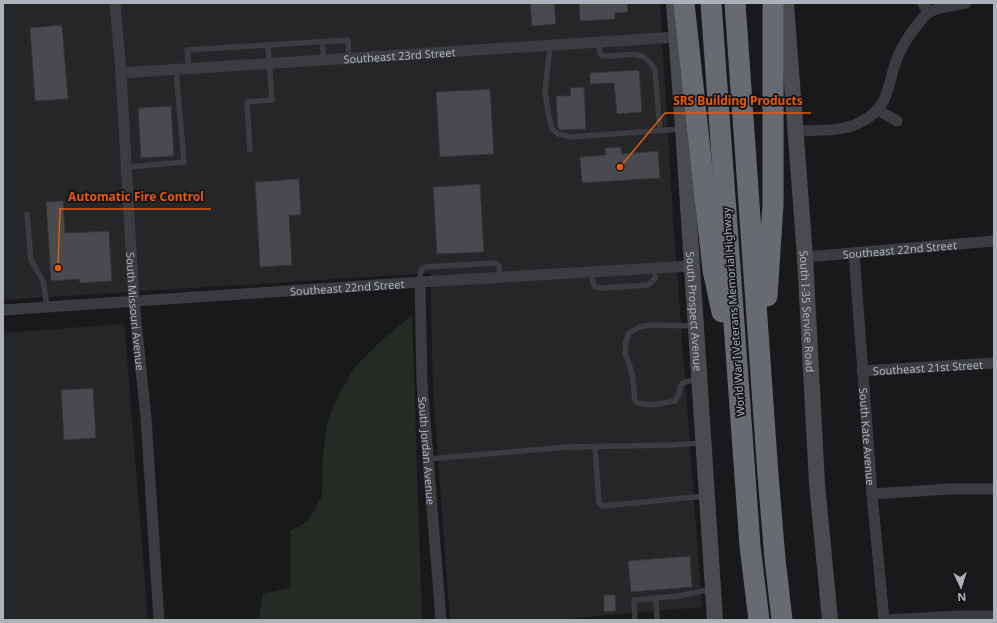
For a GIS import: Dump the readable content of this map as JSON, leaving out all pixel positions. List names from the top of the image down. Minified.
{"streets":{"highway":["World War I Veterans Memorial Highway"],"main road":["South Prospect Avenue","South I-35 Service Road"],"street":["Southeast 23rd Street","Southeast 22nd Street","South Missouri Avenue","Southeast 21st Street","South Kate Avenue","South Jordan Avenue"]},"crossings":[["Southeast 23rd Street","South Prospect Avenue"],["Southeast 23rd Street","South Missouri Avenue"],["Southeast 22nd Street","South Prospect Avenue"],["Southeast 22nd Street","South Missouri Avenue"],["Southeast 22nd Street","South I-35 Service Road"],["Southeast 22nd Street","South Kate Avenue"],["Southeast 22nd Street","South Jordan Avenue"],["Southeast 21st Street","South Kate Avenue"]],"places":["SRS Building Products","Automatic Fire Control"],"north":"bottom"}
